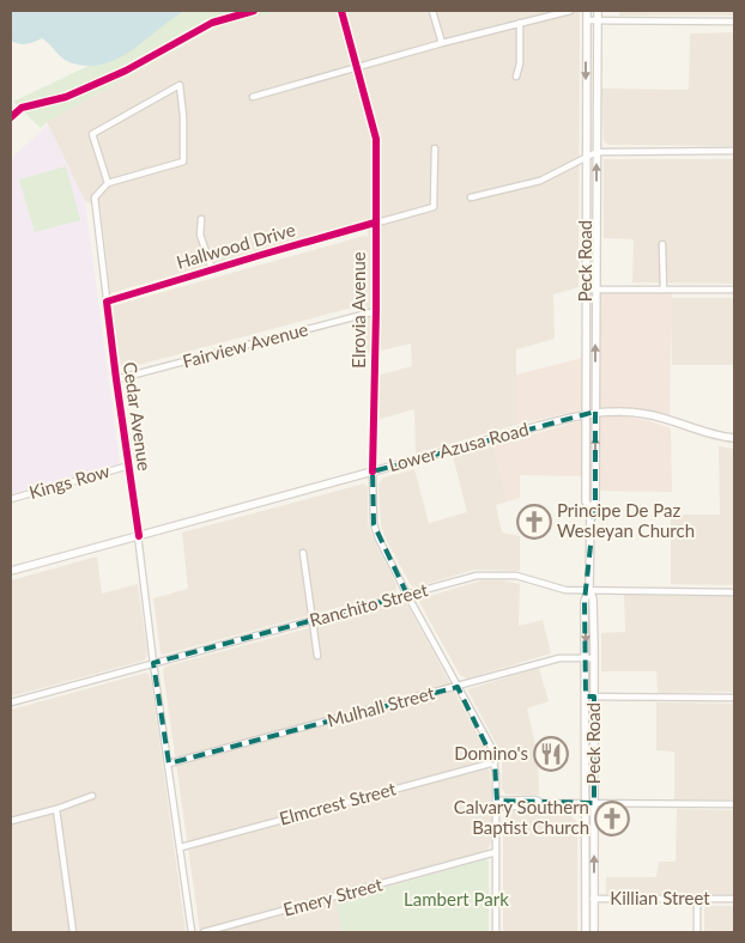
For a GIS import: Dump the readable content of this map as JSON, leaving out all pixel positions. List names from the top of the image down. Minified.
{"streets":{"main road":["Peck Road","Lower Azusa Road"],"street":["Hallwood Drive","Elrovia Avenue","Fairview Avenue","Cedar Avenue","Kings Row","Ranchito Street","Mulhall Street","Elmcrest Street","Emery Street","Killian Street"]},"crossings":[["Hallwood Drive","Elrovia Avenue"],["Hallwood Drive","Cedar Avenue"],["Peck Road","Lower Azusa Road"],["Peck Road","Ranchito Street"],["Peck Road","Mulhall Street"],["Peck Road","Killian Street"],["Elrovia Avenue","Fairview Avenue"],["Elrovia Avenue","Lower Azusa Road"],["Elrovia Avenue","Ranchito Street"],["Elrovia Avenue","Mulhall Street"],["Elrovia Avenue","Elmcrest Street"],["Elrovia Avenue","Emery Street"],["Fairview Avenue","Cedar Avenue"],["Cedar Avenue","Lower Azusa Road"],["Cedar Avenue","Kings Row"],["Cedar Avenue","Ranchito Street"],["Cedar Avenue","Mulhall Street"],["Cedar Avenue","Elmcrest Street"]],"parks":["Lambert Park"],"places":{"church":["Principe De Paz Wesleyan Church","Calvary Southern Baptist Church"],"restaurant":["Domino's"]}}
